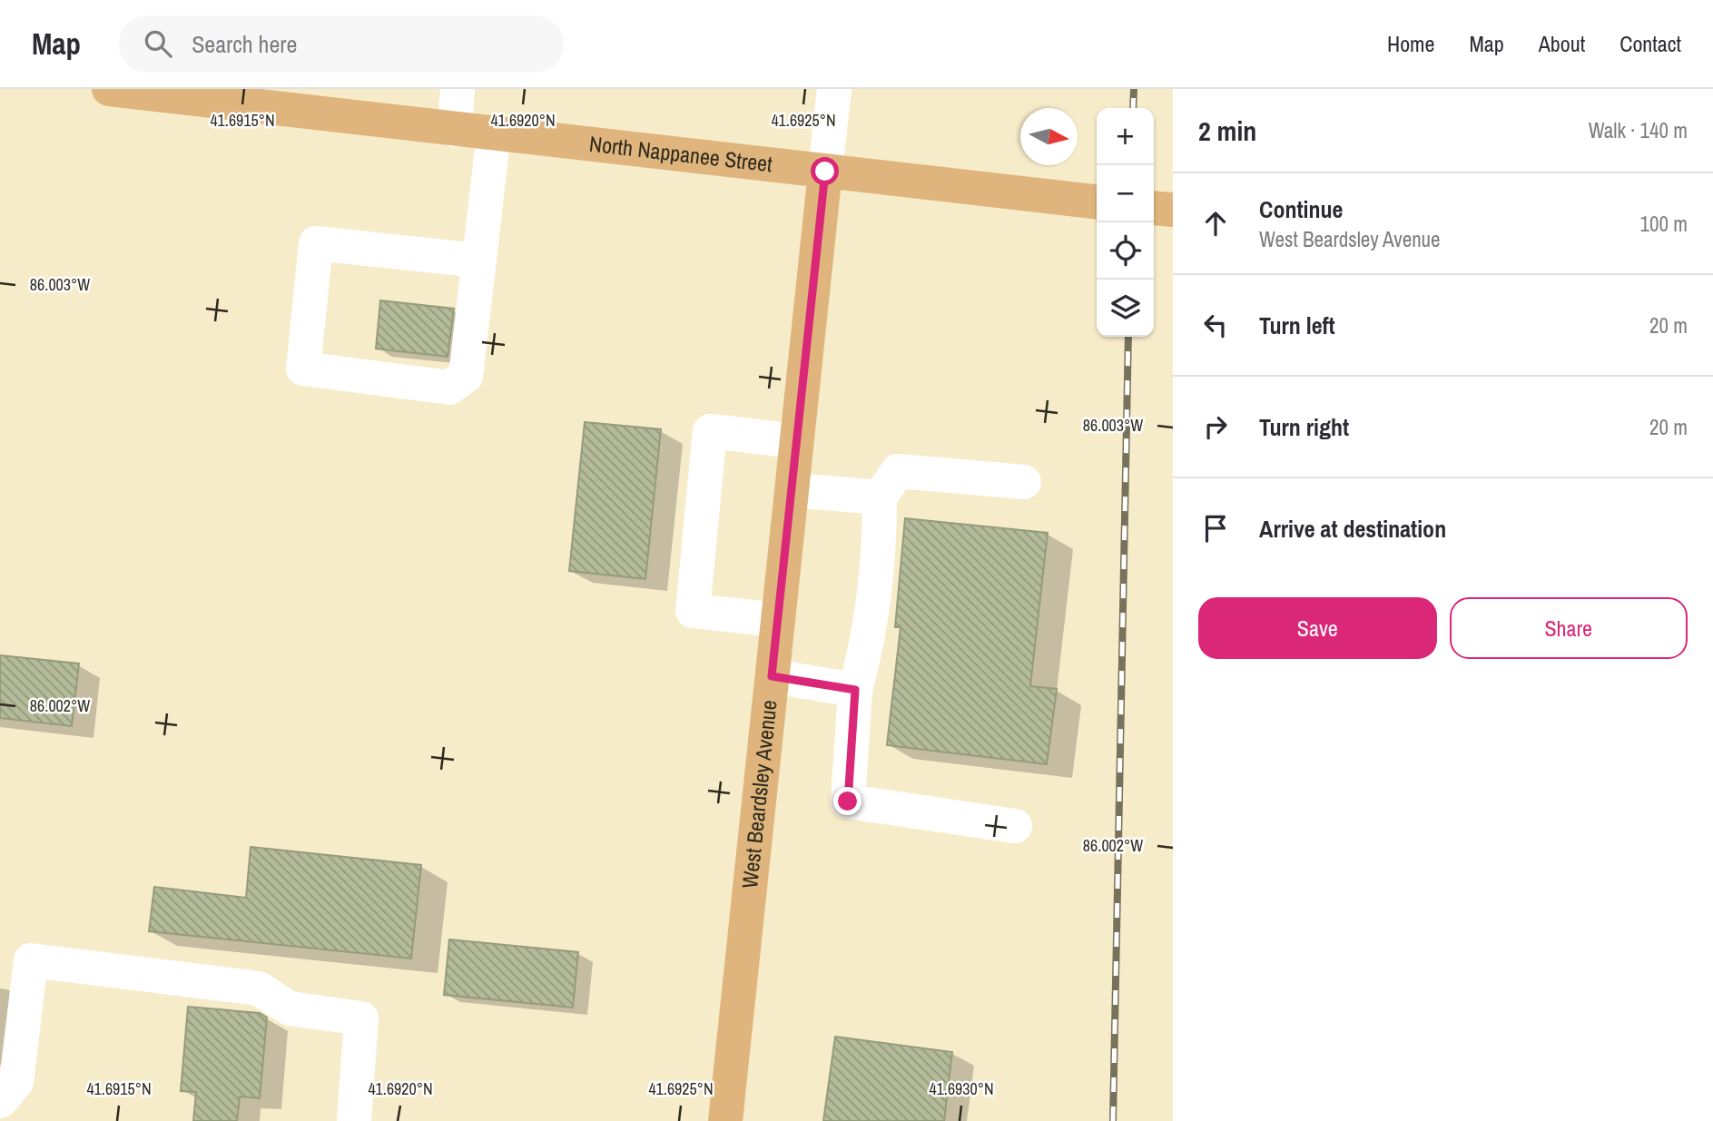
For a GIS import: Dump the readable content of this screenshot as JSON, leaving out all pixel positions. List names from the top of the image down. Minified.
{"streets":{"main road":["North Nappanee Street","West Beardsley Avenue"]},"crossings":[["North Nappanee Street","West Beardsley Avenue"]],"north":"right","page":{"header":"Map","search":"Search here","nav":["Home","Map","About","Contact"],"heading":["2 min","Walk · 140 m"],"map_buttons":["+","−"],"list":[["Continue","West Beardsley Avenue","100 m"],["Turn left","20 m"],["Turn right","20 m"],"Arrive at destination"],"buttons":["Save","Share"]},"coordinates":["41.6915°N","41.6920°N","41.6925°N","86.003°W","86.002°W","41.6930°N"]}
